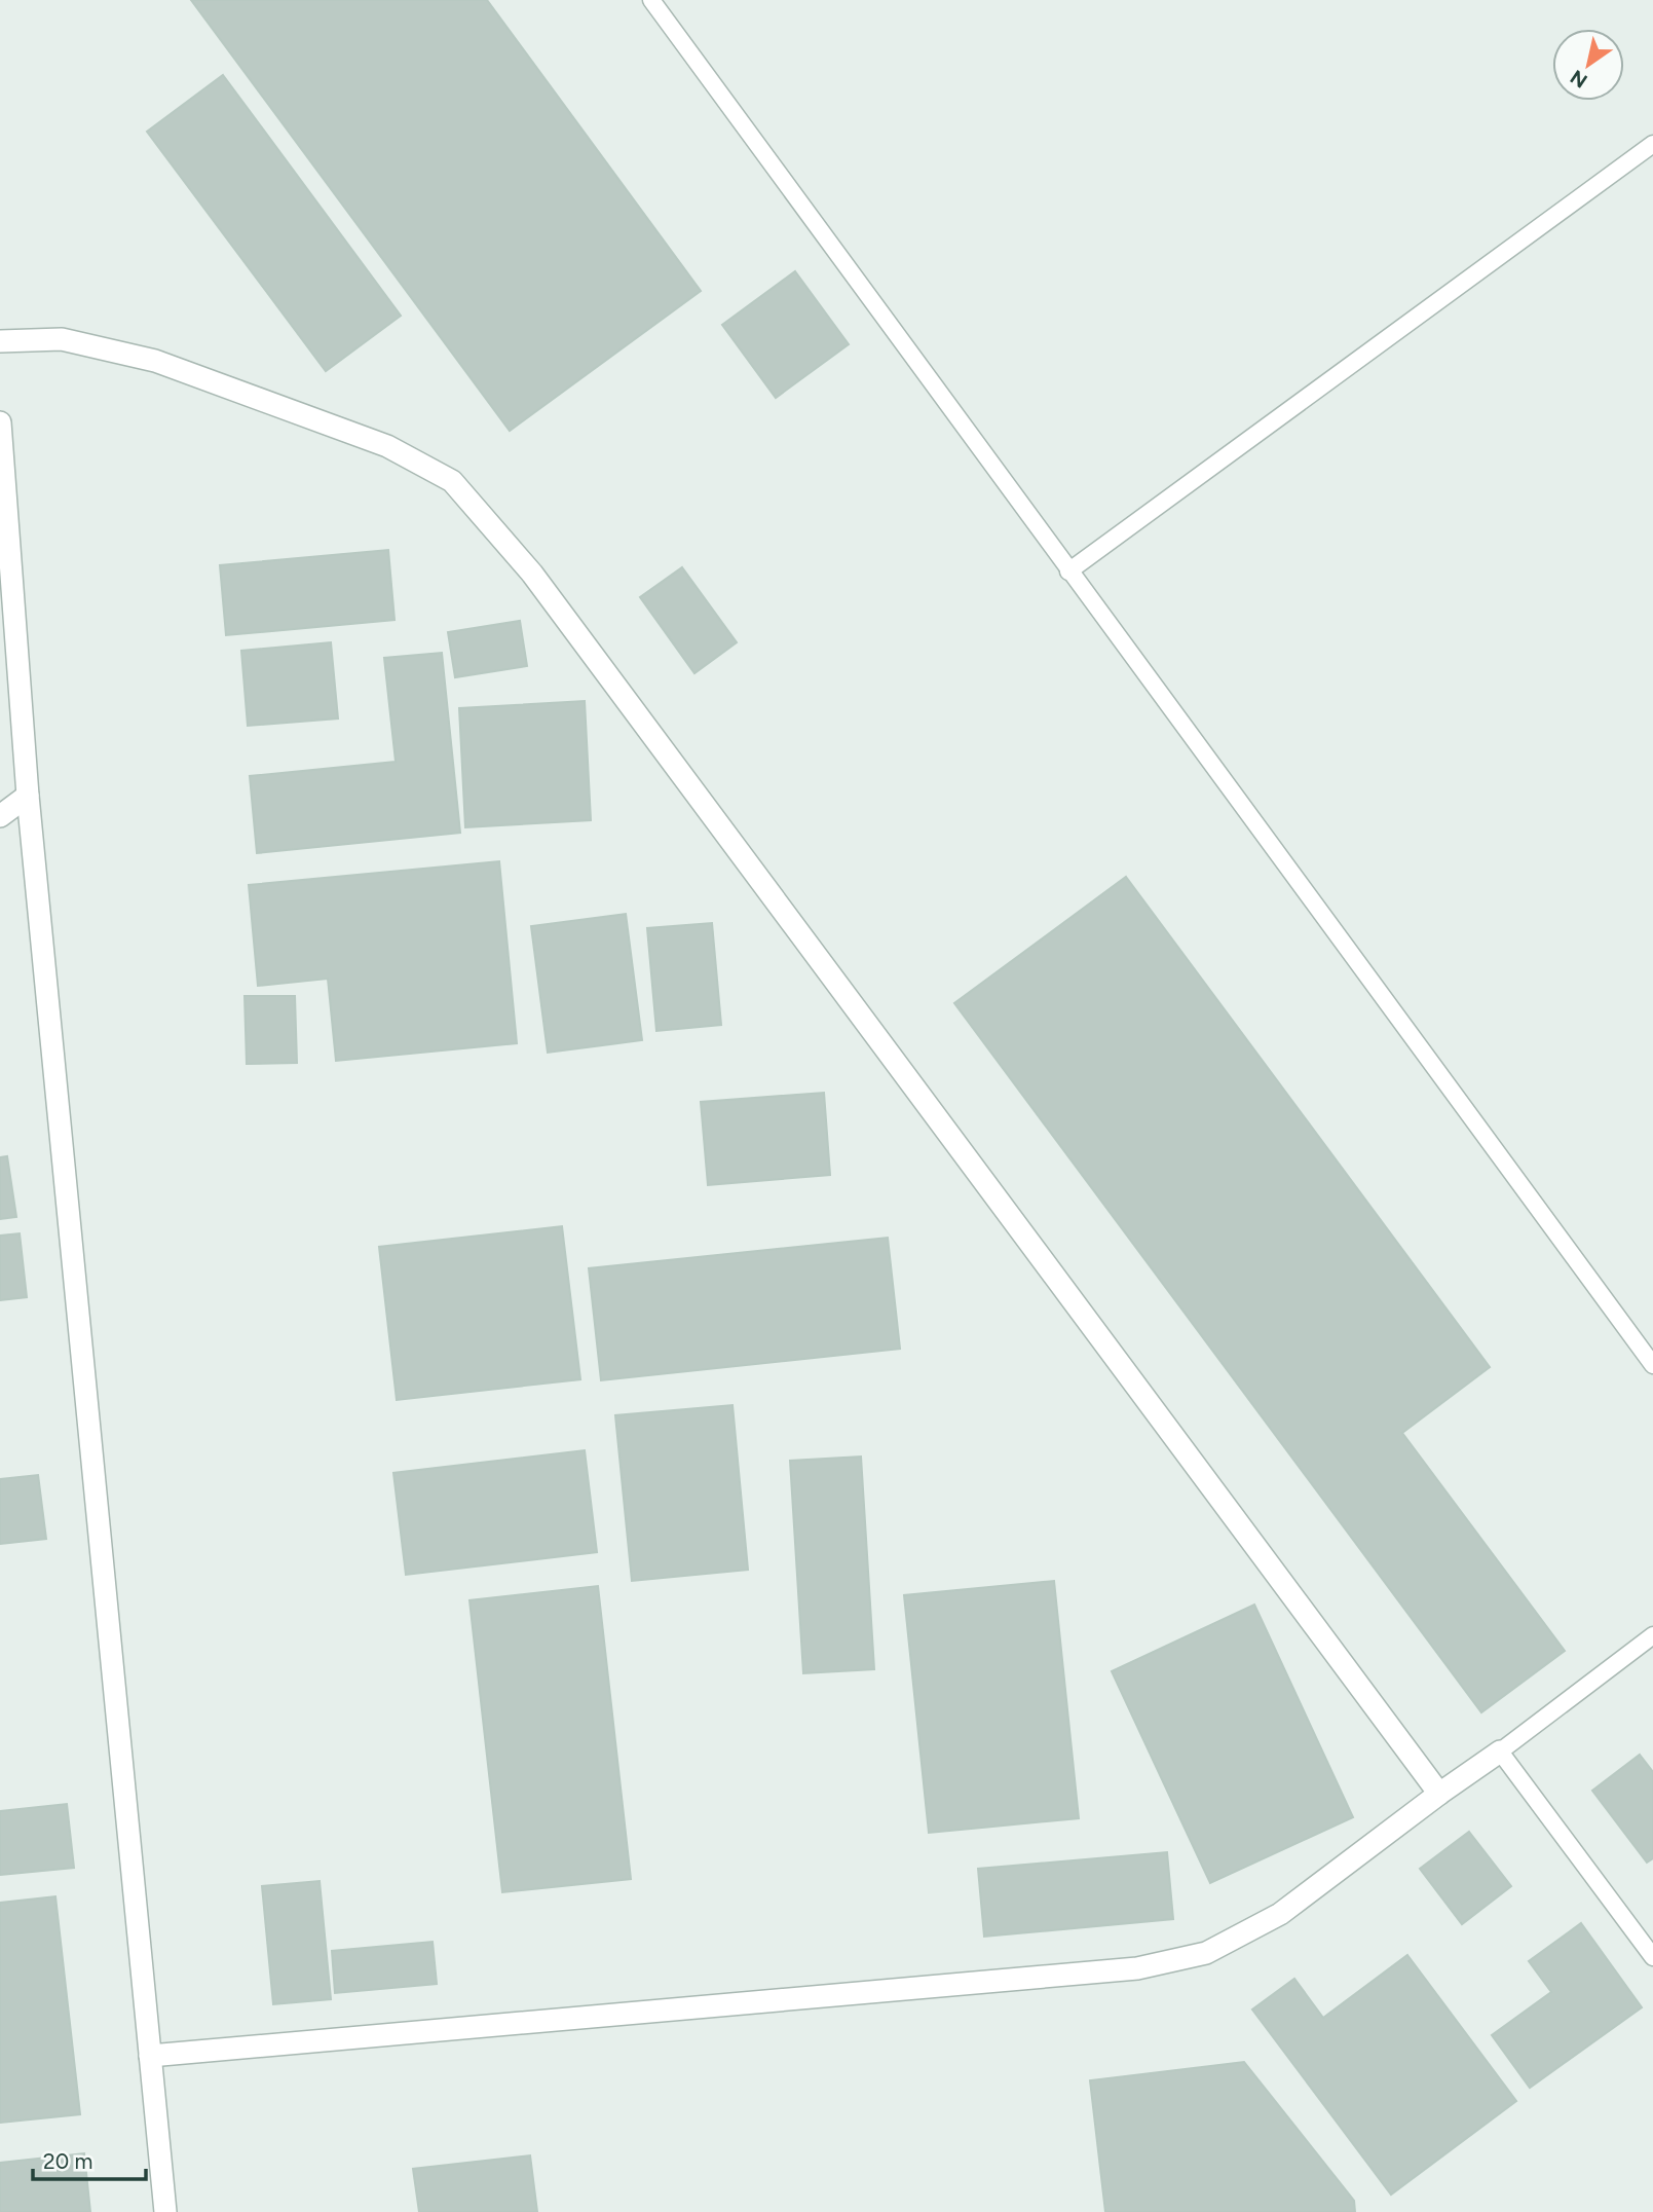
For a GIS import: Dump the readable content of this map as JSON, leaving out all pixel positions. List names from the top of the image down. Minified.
{"scale_bar":"20 m","north":"bottom left"}
